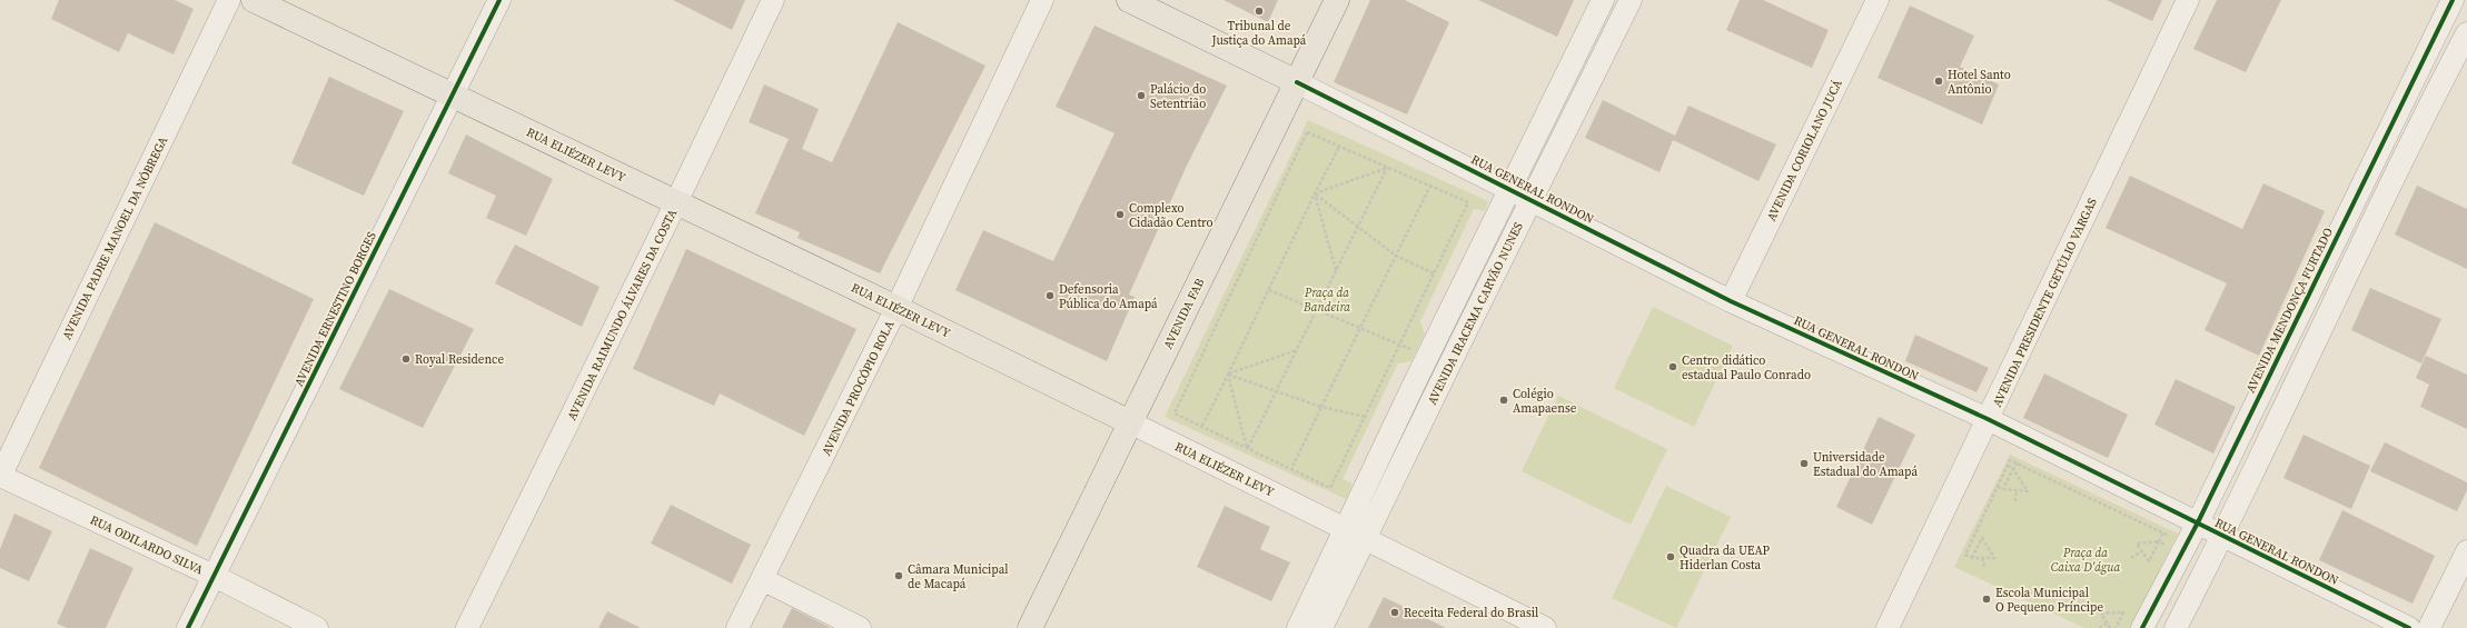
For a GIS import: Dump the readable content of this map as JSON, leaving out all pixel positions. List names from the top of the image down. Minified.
{"streets":{"main road":["RUA ELIÉZER LEVY","RUA GENERAL RONDON","AVENIDA FAB"],"street":["AVENIDA CORIOLANO JUCÁ","AVENIDA PADRE MANOEL DA NÓBREGA","AVENIDA PRESIDENTE GETÚLIO VARGAS","AVENIDA ERNESTINO BORGES","AVENIDA MENDONÇA FURTADO","AVENIDA IRACEMA CARVÃO NUNES","AVENIDA RAIMUNDO ÁLVARES DA COSTA","AVENIDA PROCÓPIO ROLA","RUA ODILARDO SILVA"]},"crossings":[["AVENIDA CORIOLANO JUCÁ","RUA GENERAL RONDON"],["RUA ELIÉZER LEVY","AVENIDA ERNESTINO BORGES"],["RUA ELIÉZER LEVY","AVENIDA FAB"],["RUA ELIÉZER LEVY","AVENIDA IRACEMA CARVÃO NUNES"],["RUA ELIÉZER LEVY","AVENIDA RAIMUNDO ÁLVARES DA COSTA"],["RUA ELIÉZER LEVY","AVENIDA PROCÓPIO ROLA"],["RUA GENERAL RONDON","AVENIDA PRESIDENTE GETÚLIO VARGAS"],["RUA GENERAL RONDON","AVENIDA MENDONÇA FURTADO"],["RUA GENERAL RONDON","AVENIDA FAB"],["RUA GENERAL RONDON","AVENIDA IRACEMA CARVÃO NUNES"],["AVENIDA PADRE MANOEL DA NÓBREGA","RUA ODILARDO SILVA"],["AVENIDA ERNESTINO BORGES","RUA ODILARDO SILVA"]],"parks":["Praça da Bandeira","Praça da Caixa D'água"],"places":["Tribunal de Justiça do Amapá","Hotel Santo Antônio","Palácio do Setentrião","Complexo Cidadão Centro","Defensoria Pública do Amapá","Royal Residence","Centro didático estadual Paulo Conrado","Colégio Amapaense","Universidade Estadual do Amapá","Quadra da UEAP Hiderlan Costa","Câmara Municipal de Macapá","Escola Municipal O Pequeno Príncipe","Receita Federal do Brasil"]}
